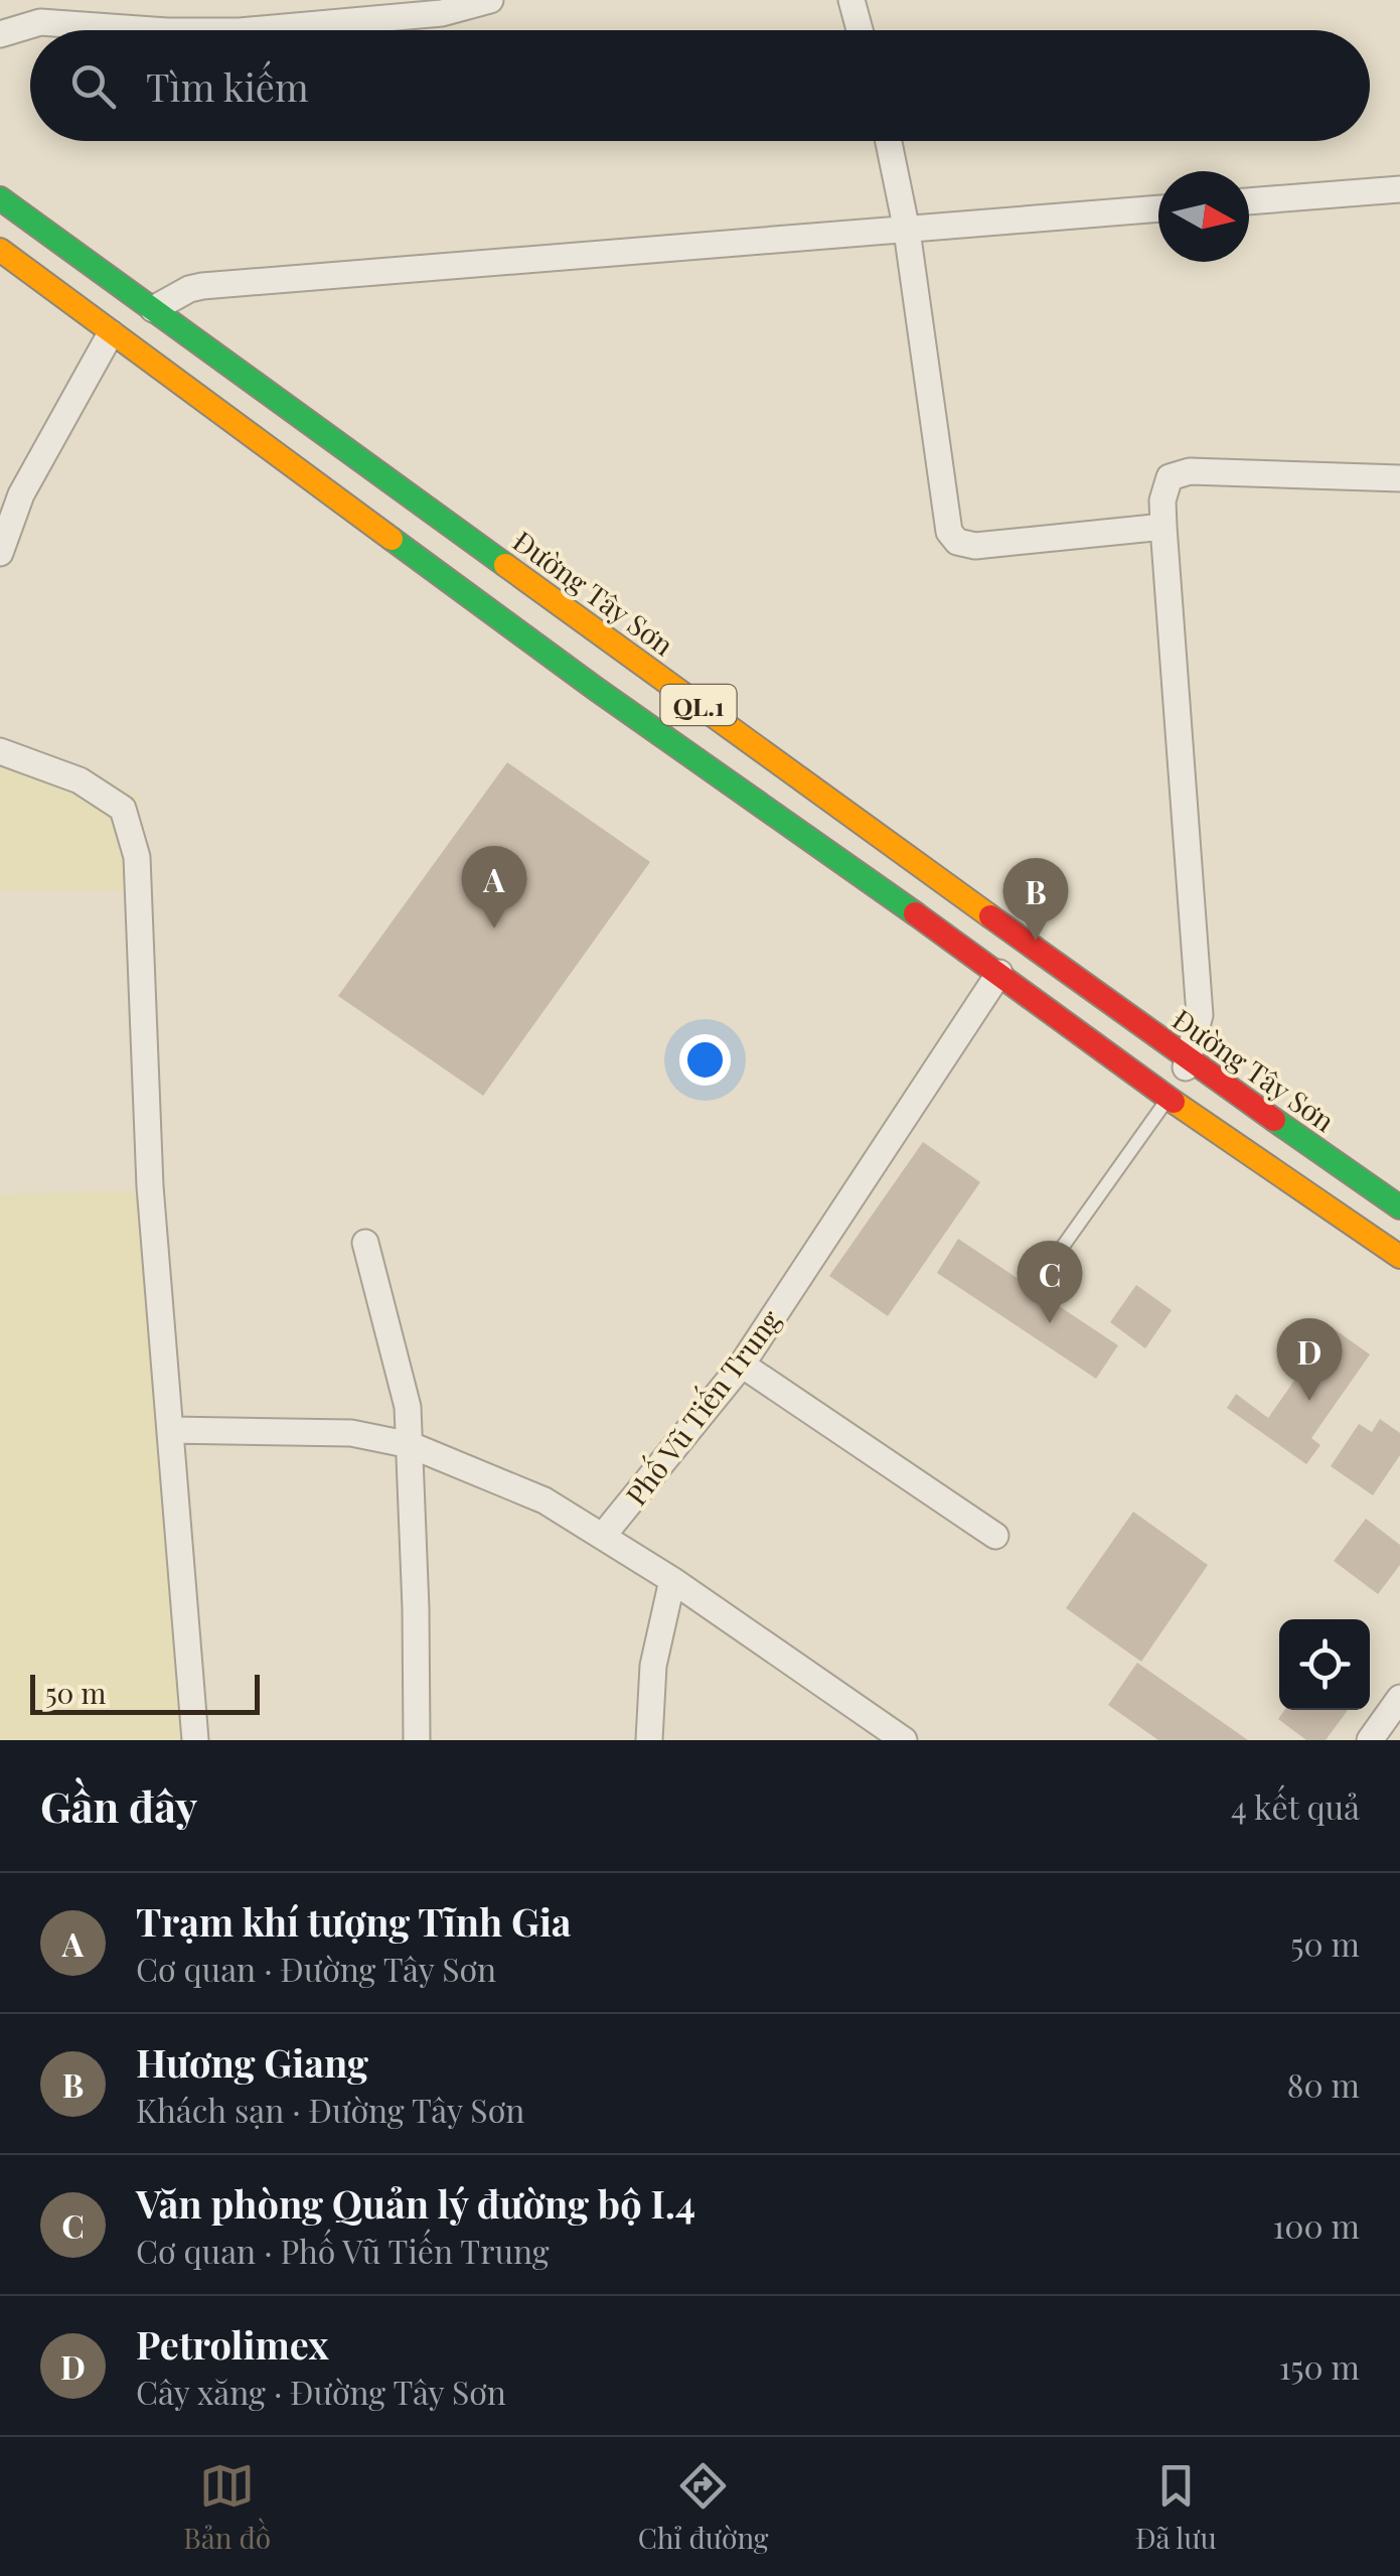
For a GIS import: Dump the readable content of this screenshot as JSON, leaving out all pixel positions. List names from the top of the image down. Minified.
{"streets":{"highway":["Đường Tây Sơn","QL.1"],"street":["Phố Vũ Tiến Trung"]},"crossings":[["QL.1","Phố Vũ Tiến Trung"]],"scale_bar":"50 m","north":"right","page":{"search":"Tìm kiếm","pins":["A","B","C","D"],"scale":"50 m","heading":["Gần đây","4 kết quả"],"list":[{"mark":"A","name":"Trạm khí tượng Tĩnh Gia","note":"Cơ quan · Đường Tây Sơn","value":"50 m"},{"mark":"B","name":"Hương Giang","note":"Khách sạn · Đường Tây Sơn","value":"80 m"},{"mark":"C","name":"Văn phòng Quản lý đường bộ I.4","note":"Cơ quan · Phố Vũ Tiến Trung","value":"100 m"},{"mark":"D","name":"Petrolimex","note":"Cây xăng · Đường Tây Sơn","value":"150 m"}],"nav":["Bản đồ","Chỉ đường","Đã lưu"]}}
